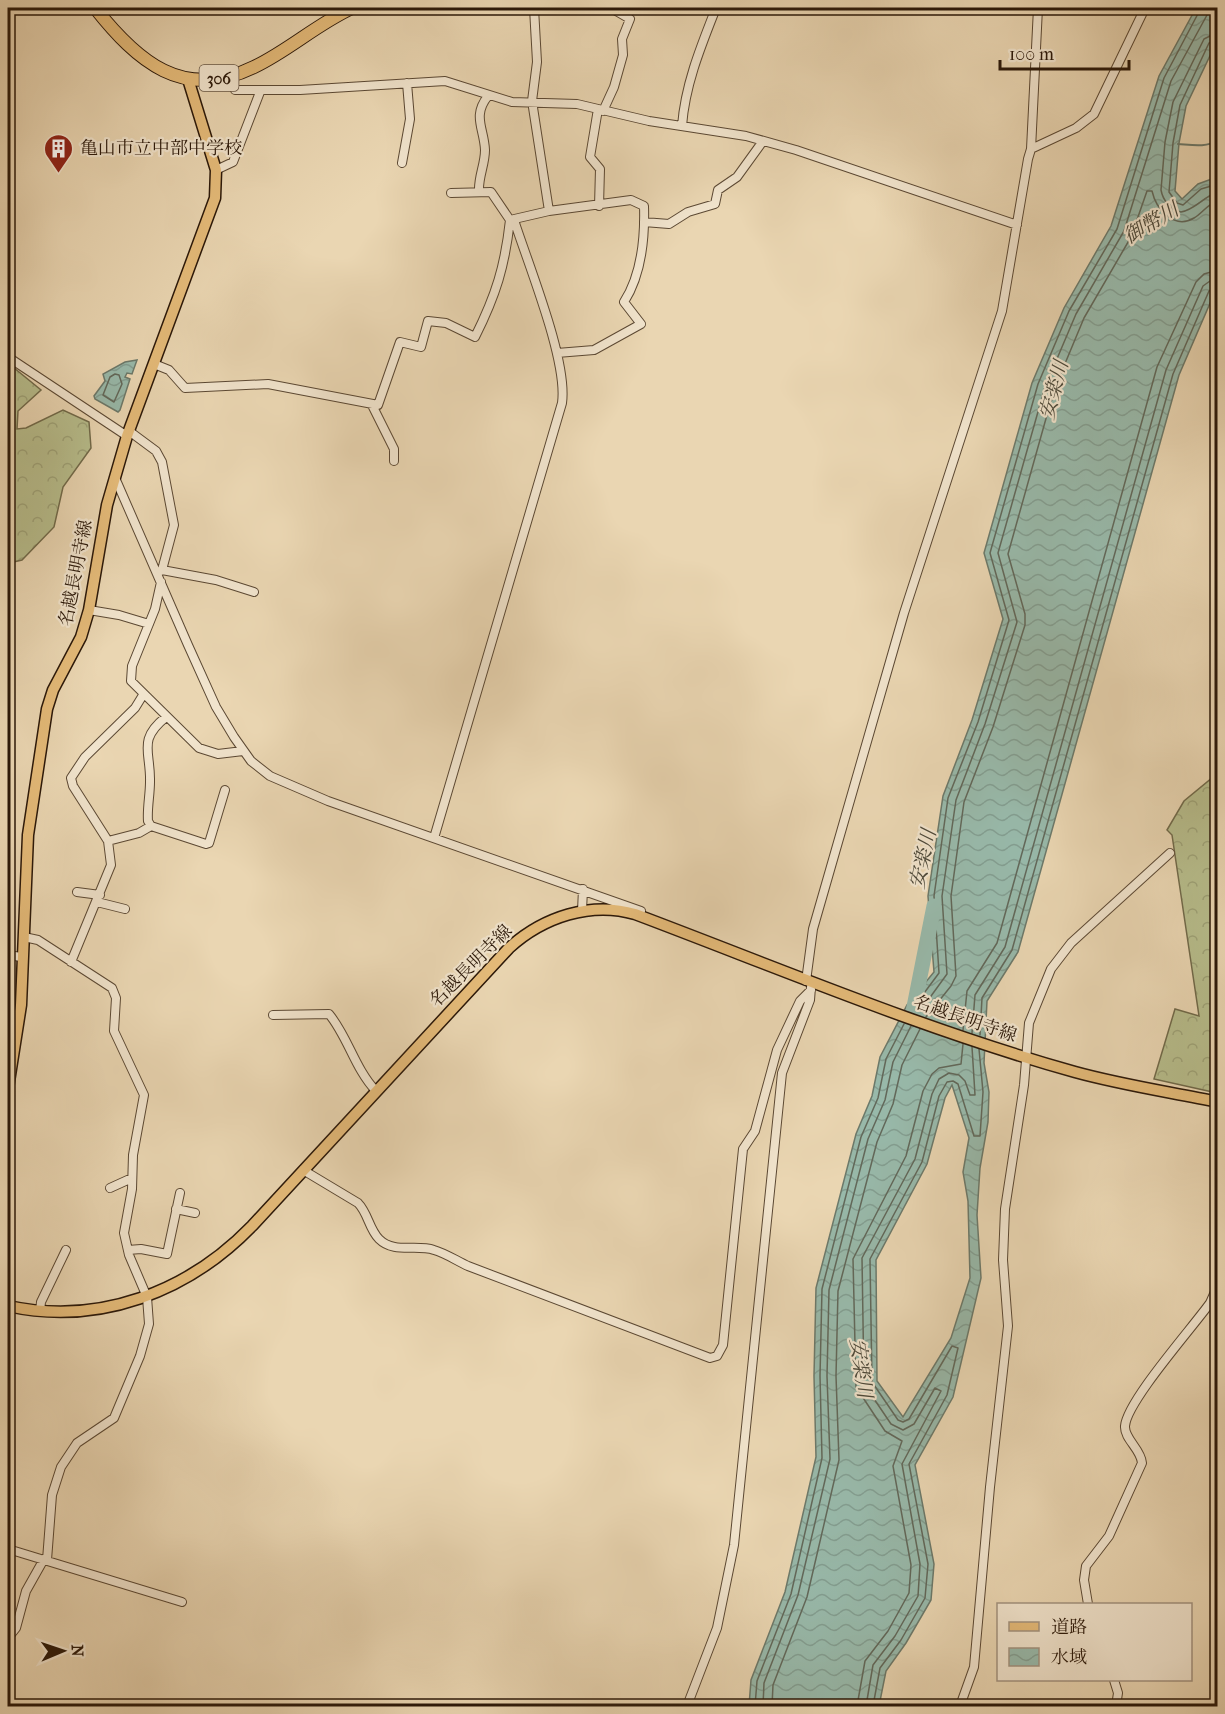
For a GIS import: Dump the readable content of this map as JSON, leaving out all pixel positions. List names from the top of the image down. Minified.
{"streets":{"highway":["306"],"main road":["名越長明寺線"]},"crossings":[["306","名越長明寺線"]],"water":["御幣川","安楽川"],"places":{"building":["亀山市立中部中学校"]},"legend":["道路","水域"],"scale_bar":"100 m","north":"right"}
